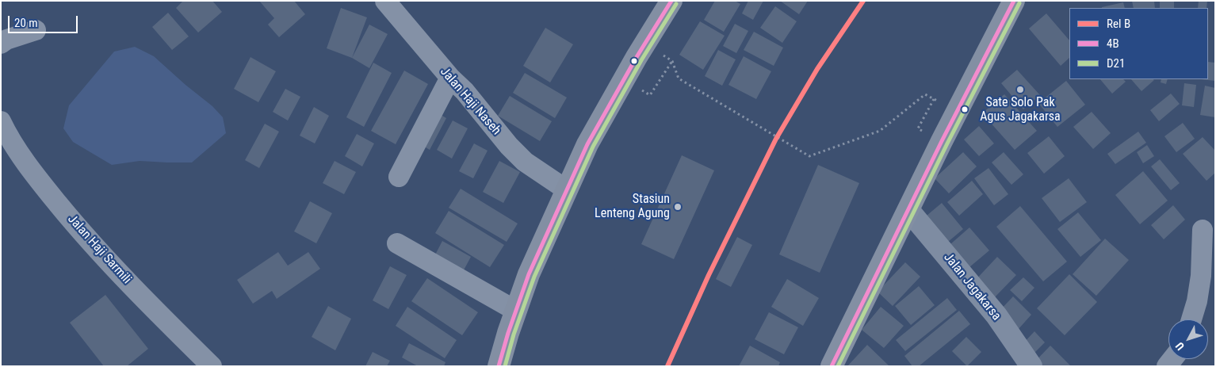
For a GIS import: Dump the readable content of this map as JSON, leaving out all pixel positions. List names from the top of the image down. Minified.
{"streets":{"main road":["Jalan Jagakarsa"],"street":["Jalan Haji Naseh","Jalan Haji Sarmili"]},"places":["Sate Solo Pak Agus Jagakarsa","Stasiun Lenteng Agung"],"lines":["rail line B","transit line 4B","transit line D21"],"legend":["Rel B","4B","D21"],"scale_bar":"20 m","north":"bottom left"}
